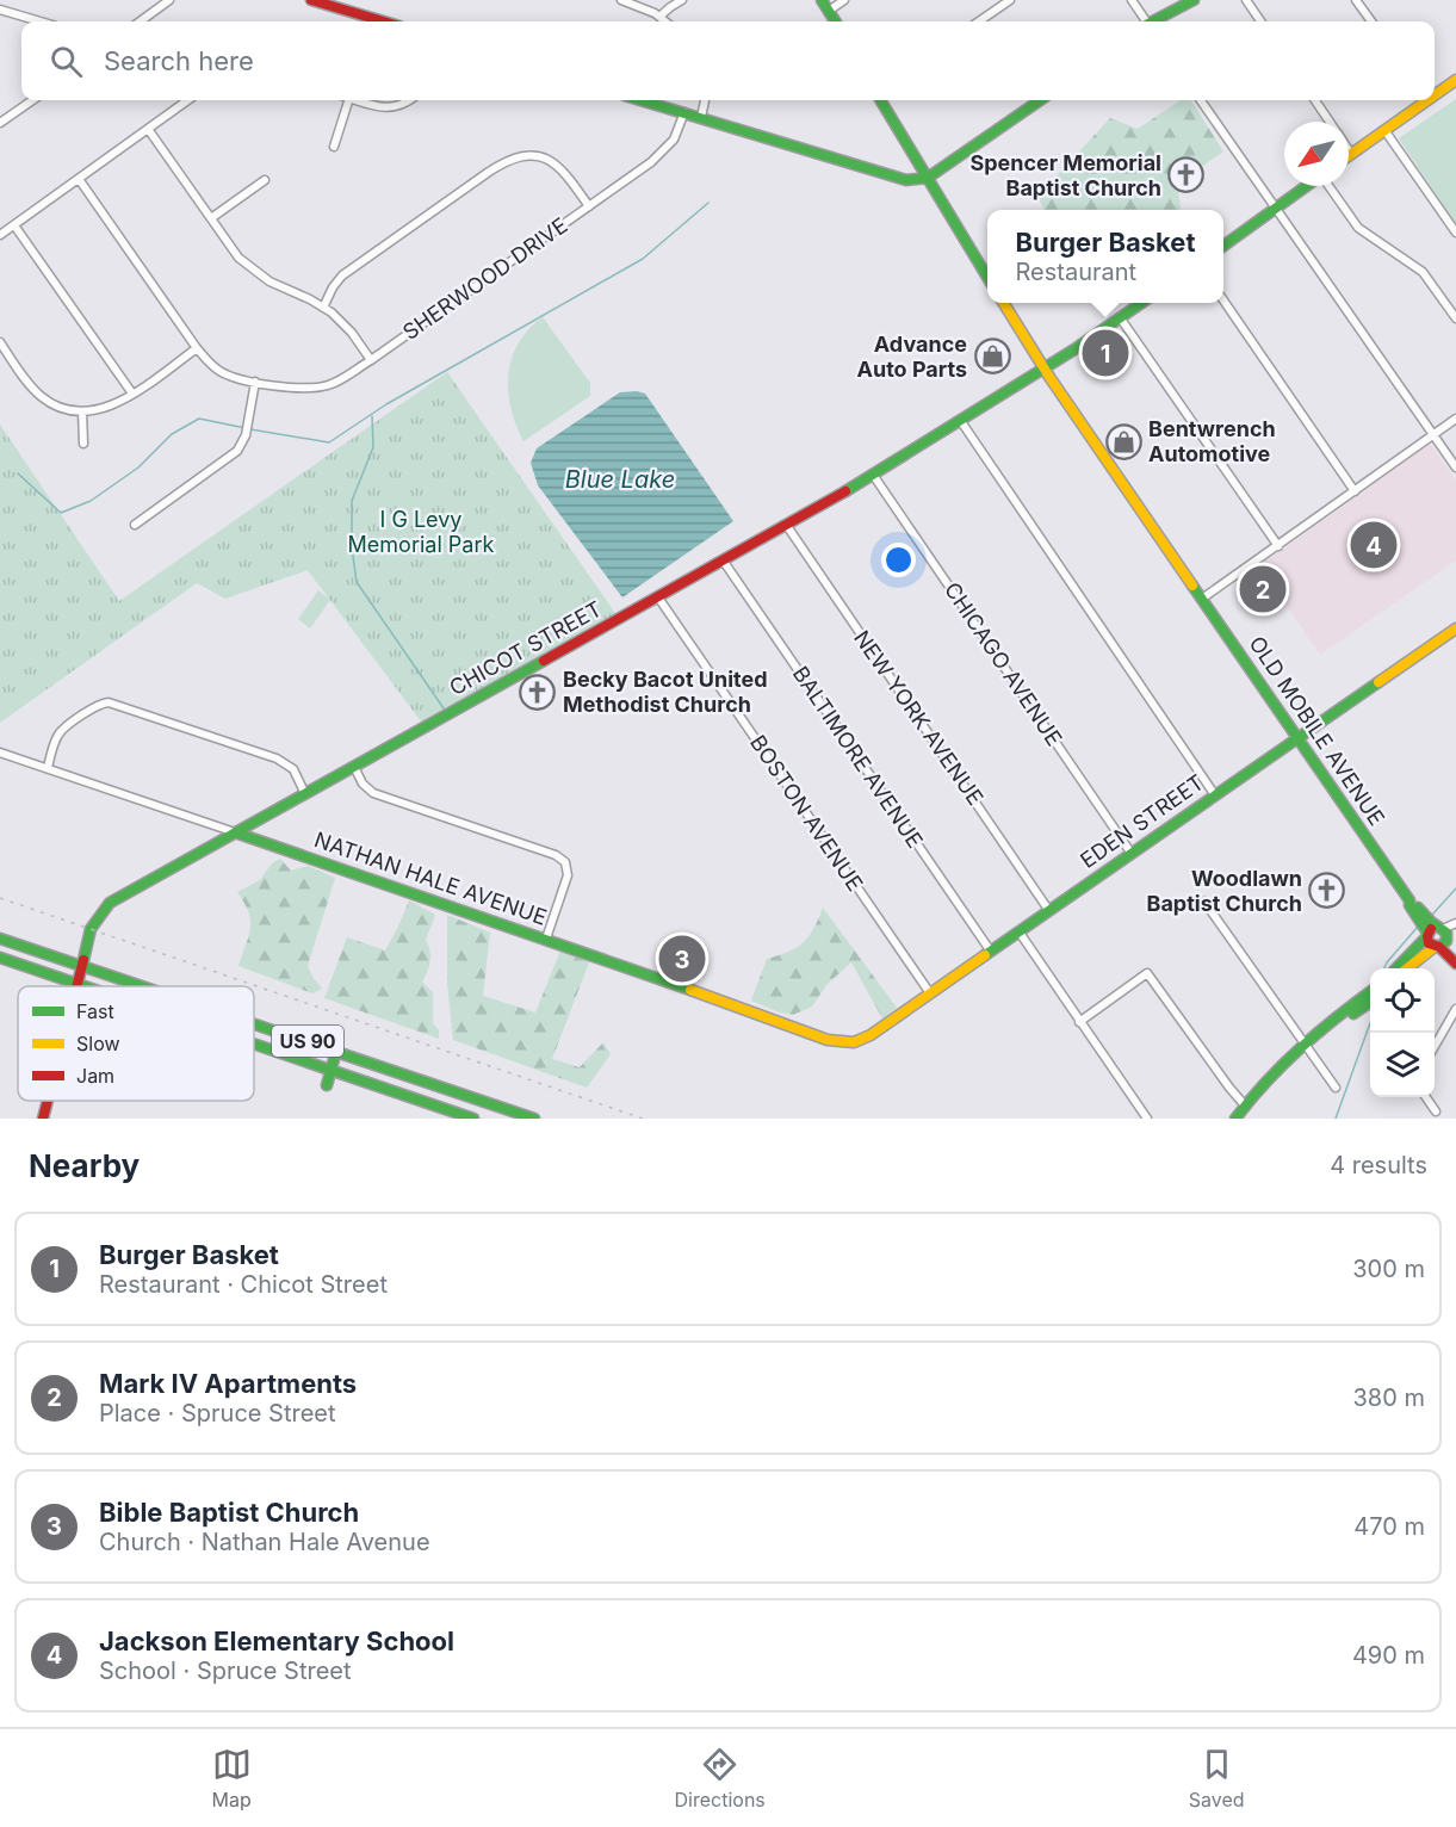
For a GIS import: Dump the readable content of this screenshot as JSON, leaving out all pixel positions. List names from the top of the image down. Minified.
{"streets":{"main road":["CHICOT STREET","OLD MOBILE AVENUE","EDEN STREET","NATHAN HALE AVENUE","US 90"],"street":["SHERWOOD DRIVE","CHICAGO AVENUE","NEW YORK AVENUE","BALTIMORE AVENUE","BOSTON AVENUE"]},"crossings":[["CHICOT STREET","CHICAGO AVENUE"],["CHICOT STREET","NEW YORK AVENUE"],["CHICOT STREET","OLD MOBILE AVENUE"],["CHICOT STREET","BALTIMORE AVENUE"],["CHICOT STREET","BOSTON AVENUE"],["CHICOT STREET","NATHAN HALE AVENUE"],["CHICOT STREET","US 90"],["CHICAGO AVENUE","EDEN STREET"],["NEW YORK AVENUE","EDEN STREET"],["OLD MOBILE AVENUE","EDEN STREET"],["BALTIMORE AVENUE","EDEN STREET"],["BOSTON AVENUE","EDEN STREET"],["EDEN STREET","NATHAN HALE AVENUE"]],"water":["Blue Lake"],"parks":["I G Levy Memorial Park"],"places":{"church":["Spencer Memorial Baptist Church","Becky Bacot United Methodist Church","Woodlawn Baptist Church"],"shop":["Advance Auto Parts","Bentwrench Automotive"]},"legend":["Fast","Slow","Jam"],"north":"bottom left","page":{"search":"Search here","popup":["Burger Basket","Restaurant"],"pins":["1","4","2","3"],"heading":["Nearby","4 results"],"list":[{"mark":"1","name":"Burger Basket","note":"Restaurant · Chicot Street","value":"300 m"},{"mark":"2","name":"Mark IV Apartments","note":"Place · Spruce Street","value":"380 m"},{"mark":"3","name":"Bible Baptist Church","note":"Church · Nathan Hale Avenue","value":"470 m"},{"mark":"4","name":"Jackson Elementary School","note":"School · Spruce Street","value":"490 m"}],"nav":["Map","Directions","Saved"]}}
